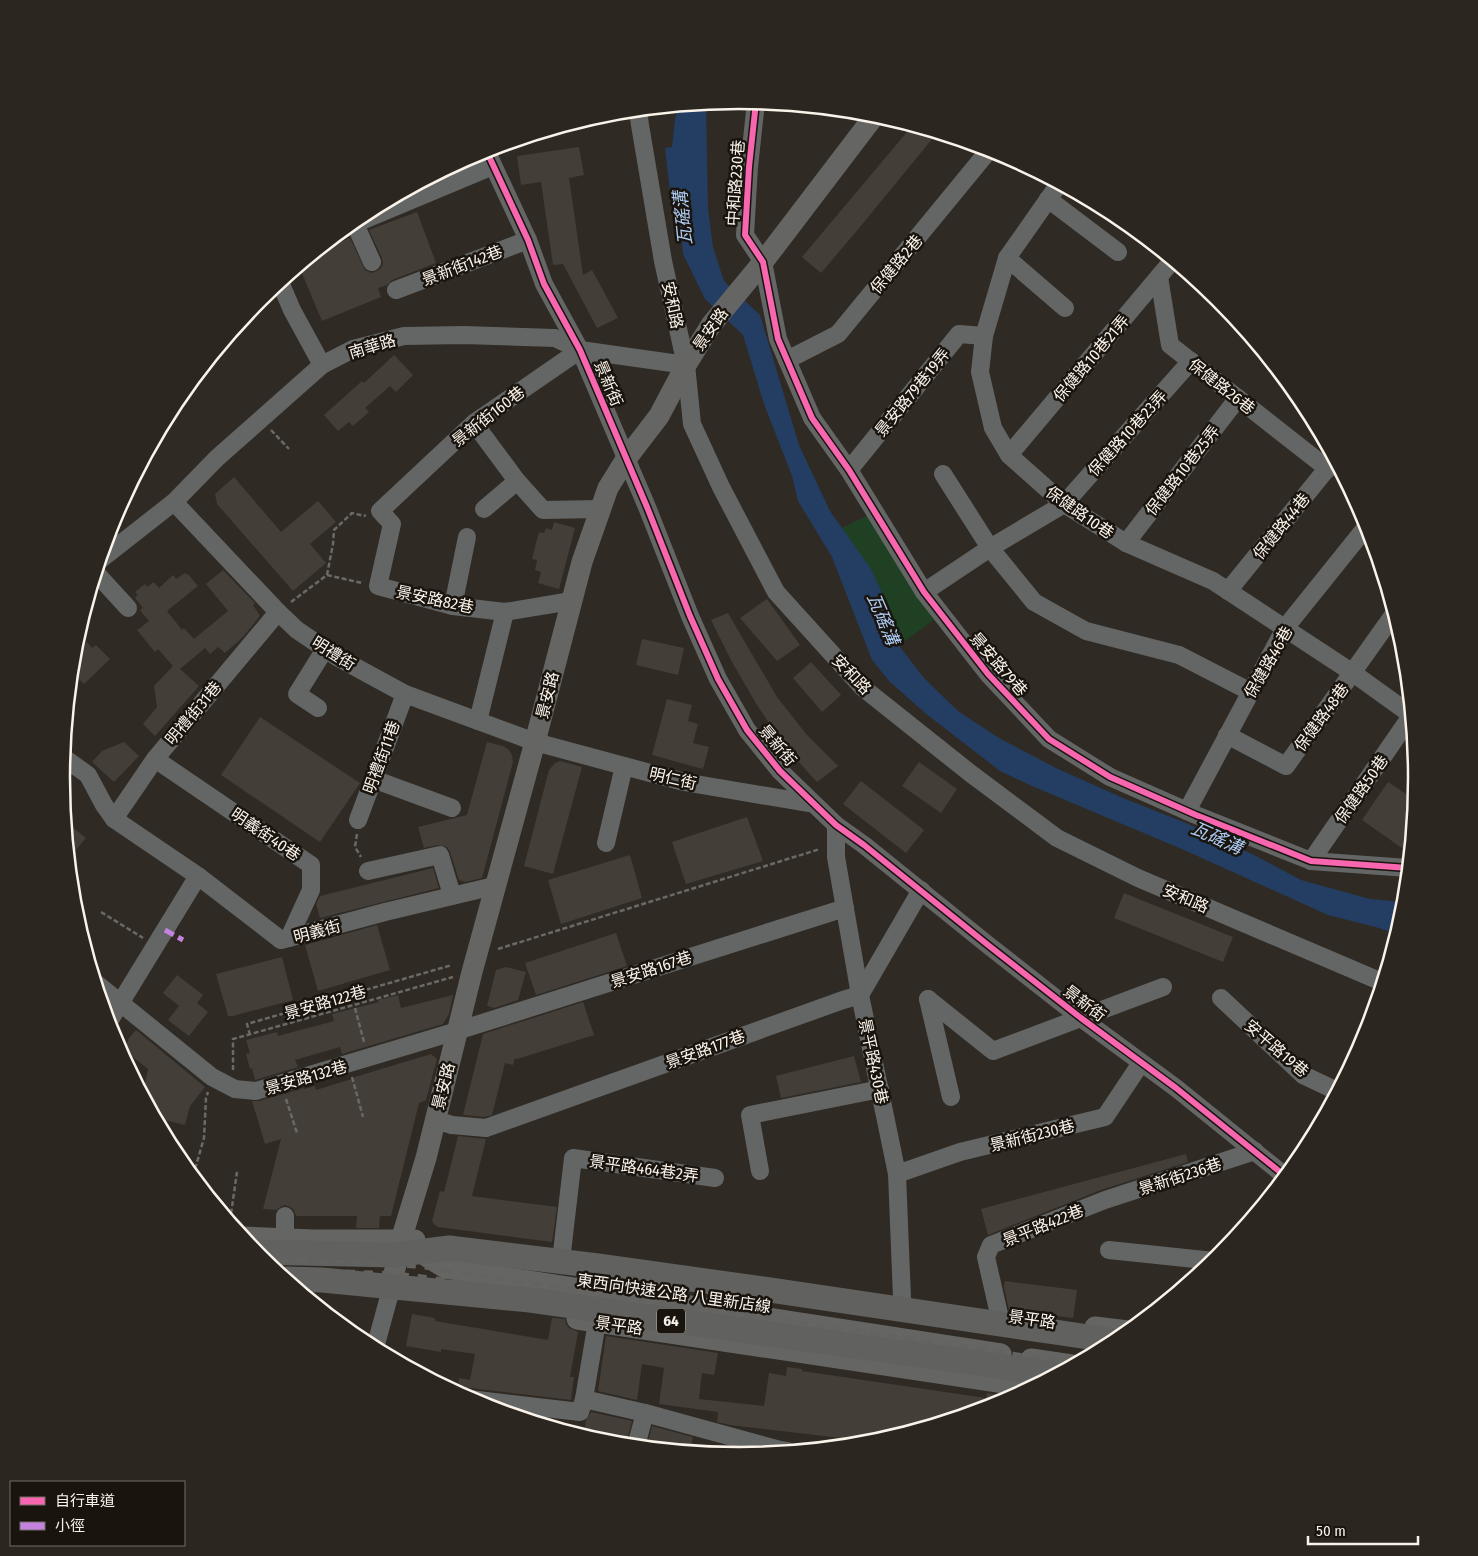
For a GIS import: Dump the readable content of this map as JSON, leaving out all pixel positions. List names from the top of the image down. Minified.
{"streets":{"highway":["東西向快速公路 八里新店線","64"],"main road":["景安路","景平路"],"street":["中和路230巷","保健路2巷","景新街142巷","安和路","南華路","保健路10巷21弄","景新街","保健路26巷","景安路79巷19弄","景新街160巷","保健路10巷23弄","保健路10巷25弄","保健路10巷","保健路44巷","景安路82巷","明禮街","保健路46巷","景安路79巷","明禮街31巷","保健路48巷","明禮街11巷","明仁街","保健路50巷","明義街40巷","明義街","景安路167巷","安平路19巷","景安路177巷","景平路430巷","景安路132巷","景新街230巷","景平路464巷2弄","景新街236巷","景平路422巷"],"path":["景安路122巷"]},"crossings":[["中和路230巷","景安路"],["中和路230巷","景安路79巷"],["保健路2巷","景安路79巷"],["景新街142巷","景新街"],["安和路","景安路"],["安和路","南華路"],["景安路","南華路"],["景安路","景新街"],["景安路","景安路82巷"],["景安路","明禮街"],["景安路","景安路79巷"],["景安路","明仁街"],["景安路","明義街"],["景安路","景安路167巷"],["景安路","景安路122巷"],["景安路","景安路177巷"],["景安路","景安路132巷"],["景安路","東西向快速公路 八里新店線"],["景安路","景平路"],["南華路","景新街"],["南華路","景新街160巷"],["南華路","明禮街"],["保健路10巷21弄","保健路26巷"],["保健路10巷21弄","保健路10巷"],["景新街","景新街160巷"],["景新街","明仁街"],["景新街","景平路430巷"],["景新街","景新街230巷"],["景新街","景新街236巷"],["保健路26巷","保健路10巷23弄"],["保健路26巷","保健路10巷25弄"],["景安路79巷19弄","保健路10巷"],["景安路79巷19弄","景安路79巷"],["景新街160巷","景安路82巷"],["保健路10巷23弄","保健路10巷"],["保健路10巷23弄","景安路79巷"],["保健路10巷25弄","保健路10巷"],["保健路10巷","保健路44巷"],["保健路10巷","保健路46巷"],["保健路10巷","保健路48巷"],["明禮街","明禮街31巷"],["明禮街","明禮街11巷"],["明禮街","明仁街"],["保健路46巷","景安路79巷"],["保健路46巷","保健路48巷"],["景安路79巷","保健路50巷"],["明禮街31巷","明義街40巷"],["明禮街31巷","明義街"],["明義街40巷","明義街"],["景安路167巷","景平路430巷"],["景安路167巷","景安路132巷"],["景安路122巷","景安路132巷"],["景安路177巷","景平路430巷"],["景平路430巷","景新街230巷"],["景平路430巷","景平路"],["景平路464巷2弄","景平路"],["景新街236巷","景平路422巷"],["景平路422巷","景平路"],["東西向快速公路 八里新店線","景平路"]],"water":["瓦磘溝"],"legend":["自行車道","小徑"],"scale_bar":"50 m"}
